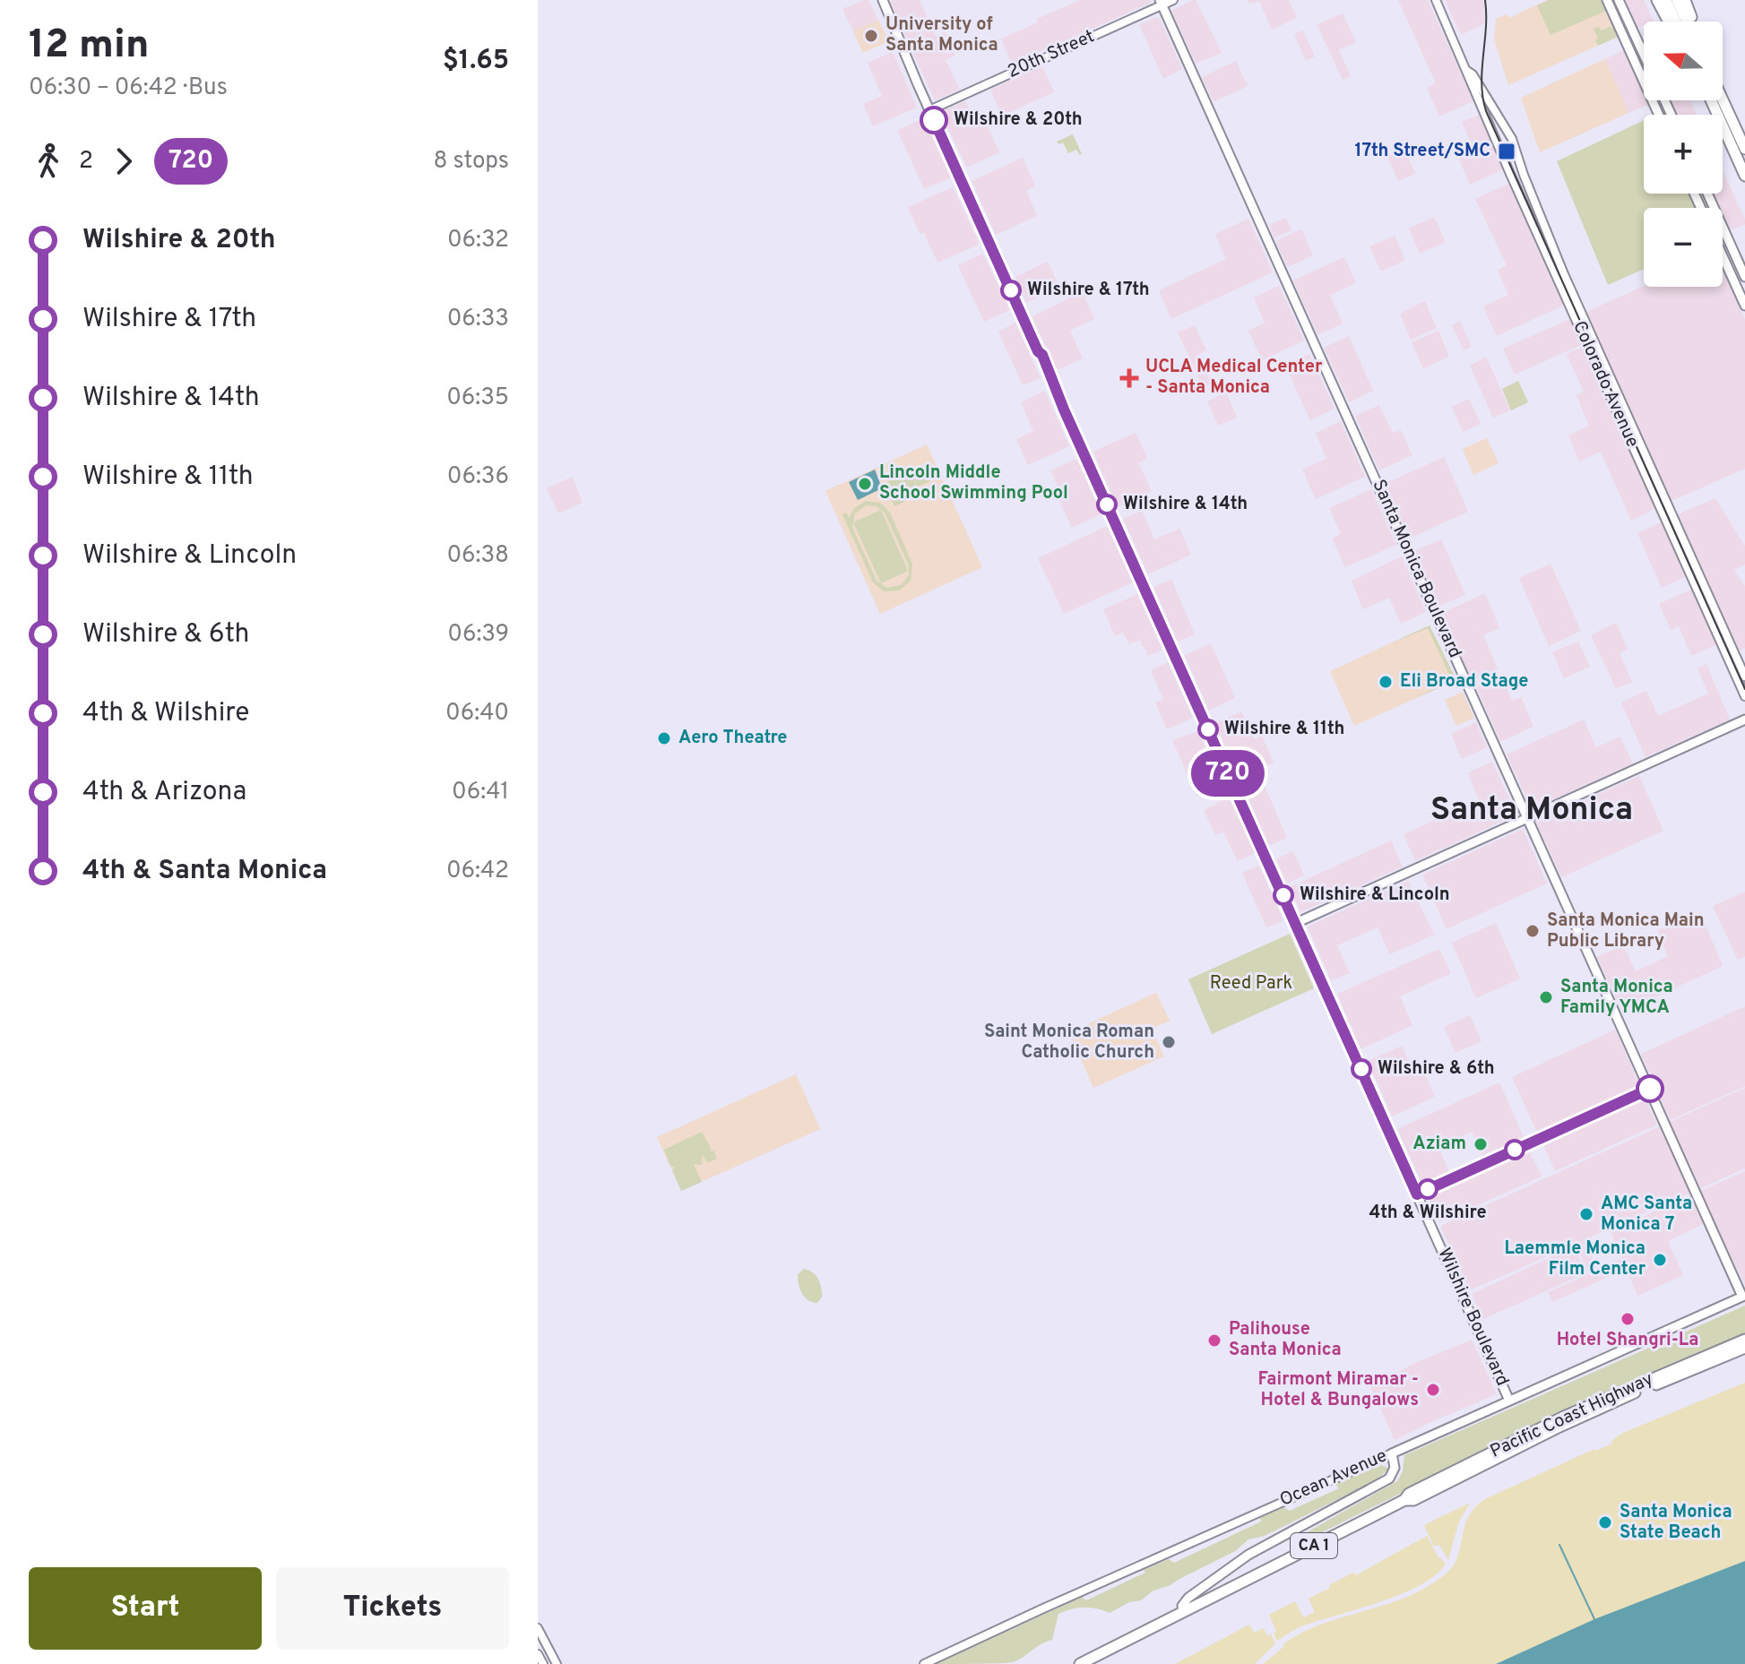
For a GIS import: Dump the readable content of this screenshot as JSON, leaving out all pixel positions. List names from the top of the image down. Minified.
{"streets":{"highway":["Pacific Coast Highway","CA 1"],"main road":["20th Street","Colorado Avenue","Santa Monica Boulevard","Wilshire Boulevard","Ocean Avenue"]},"crossings":[["20th Street","Santa Monica Boulevard"],["20th Street","Wilshire Boulevard"],["Santa Monica Boulevard","Ocean Avenue"],["Wilshire Boulevard","Ocean Avenue"],["Pacific Coast Highway","CA 1"]],"districts":["Santa Monica"],"parks":["Reed Park"],"places":{"other":["University of Santa Monica","Wilshire & 20th","Wilshire & 17th","Lincoln Middle School Swimming Pool","Wilshire & 14th","Eli Broad Stage","Wilshire & 11th","Aero Theatre","Wilshire & Lincoln","Santa Monica Main Public Library","Santa Monica Family YMCA","Saint Monica Roman Catholic Church","Wilshire & 6th","Aziam","4th & Wilshire","AMC Santa Monica 7","Laemmle Monica Film Center","Hotel Shangri-La","Palihouse Santa Monica","Fairmont Miramar - Hotel & Bungalows","Santa Monica State Beach"],"transit":["17th Street/SMC"],"health":["UCLA Medical Center - Santa Monica"]},"lines":["bus line 720"],"north":"left","page":{"heading":["12 min","06:30 – 06:42 · Bus","$1.65"],"on_map":"720","map_buttons":["+","−"],"legs":["2","720","8 stops"],"list":[{"name":"Wilshire & 20th","value":"06:32"},{"name":"Wilshire & 17th","value":"06:33"},{"name":"Wilshire & 14th","value":"06:35"},{"name":"Wilshire & 11th","value":"06:36"},{"name":"Wilshire & Lincoln","value":"06:38"},{"name":"Wilshire & 6th","value":"06:39"},{"name":"4th & Wilshire","value":"06:40"},{"name":"4th & Arizona","value":"06:41"},{"name":"4th & Santa Monica","value":"06:42"}],"buttons":["Start","Tickets"]}}
